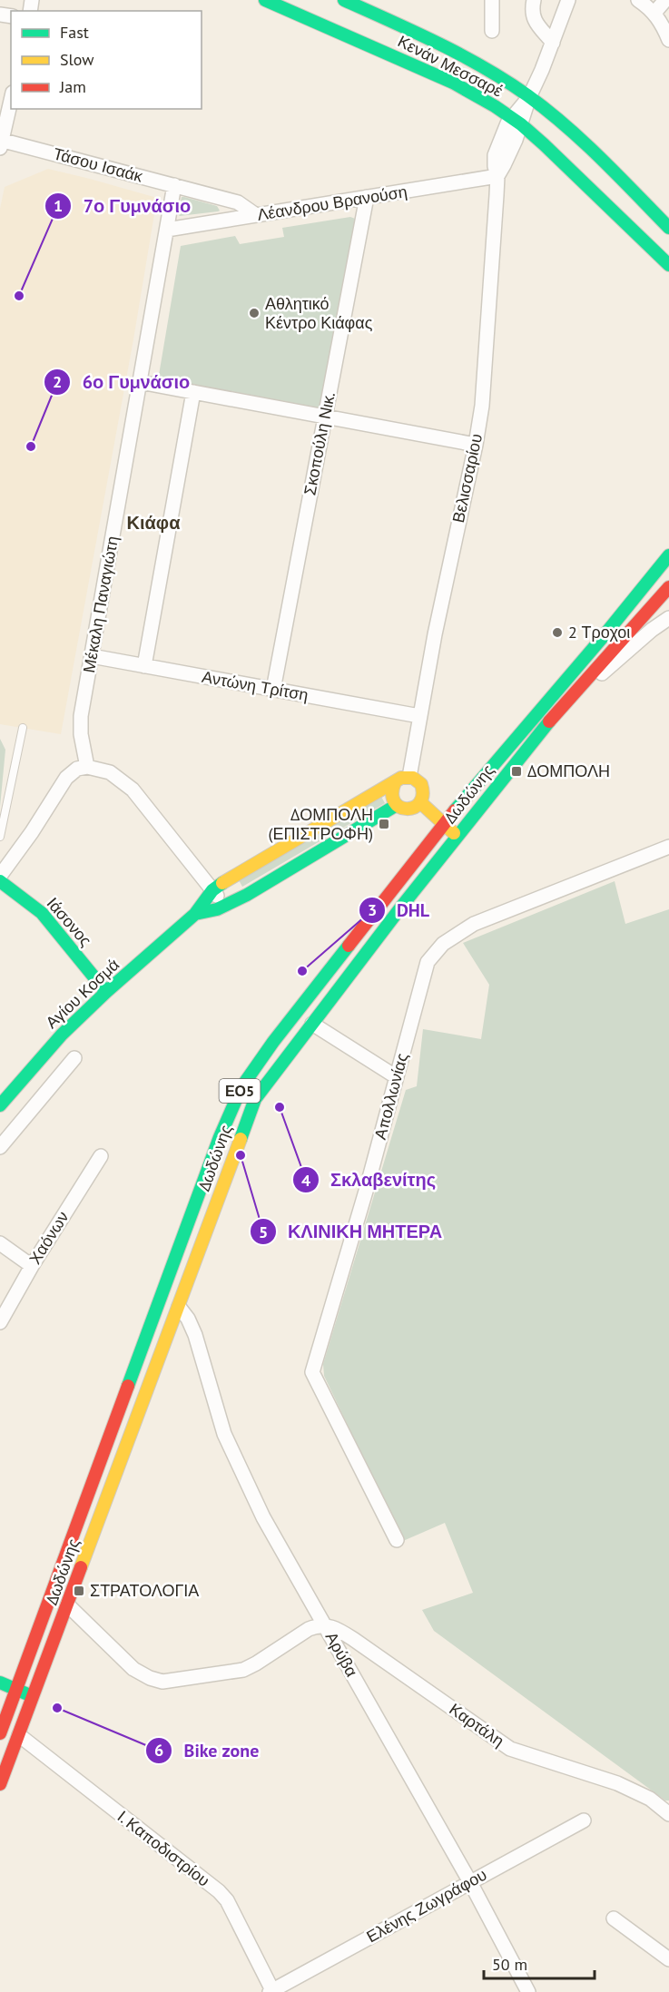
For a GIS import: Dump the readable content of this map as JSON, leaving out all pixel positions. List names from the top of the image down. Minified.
{"streets":{"main road":["Κενάν Μεσσαρέ","Δωδώνης","Ιάσονος","Αγίου Κοσμά","ΕΟ5"],"street":["Τάσου Ισαάκ","Λέανδρου Βρανούση","Σκοπούλη Νικ.","Βελισσαρίου","Μέκαλη Παναγιώτη","Αντώνη Τρίτση","Απολλωνίας","Χαόνων","Αρύβα","Καρτάλη","Ι. Καποδιστρίου","Ελένης Ζωγράφου"]},"crossings":[["Κενάν Μεσσαρέ","Βελισσαρίου"],["Τάσου Ισαάκ","Λέανδρου Βρανούση"],["Τάσου Ισαάκ","Μέκαλη Παναγιώτη"],["Λέανδρου Βρανούση","Σκοπούλη Νικ."],["Λέανδρου Βρανούση","Βελισσαρίου"],["Λέανδρου Βρανούση","Μέκαλη Παναγιώτη"],["Σκοπούλη Νικ.","Αντώνη Τρίτση"],["Βελισσαρίου","Αντώνη Τρίτση"],["Βελισσαρίου","Αγίου Κοσμά"],["Μέκαλη Παναγιώτη","Αντώνη Τρίτση"],["Δωδώνης","Αρύβα"],["Δωδώνης","Ι. Καποδιστρίου"],["Ιάσονος","Αγίου Κοσμά"],["Αρύβα","Καρτάλη"],["Αρύβα","Ελένης Ζωγράφου"],["Ι. Καποδιστρίου","Ελένης Ζωγράφου"]],"districts":["Κιάφα"],"places":{"other":["7ο Γυμνάσιο","Αθλητικό Κέντρο Κιάφας","6ο Γυμνάσιο","2 Τροχοι","DHL","Σκλαβενίτης","ΚΛΙΝΙΚΗ ΜΗΤΕΡΑ","Bike zone"],"transit":["ΔΟΜΠΟΛΗ","ΔΟΜΠΟΛΗ (ΕΠΙΣΤΡΟΦΗ)","ΣΤΡΑΤΟΛΟΓΙΑ"]},"legend":["Fast","Slow","Jam"],"scale_bar":"50 m"}
